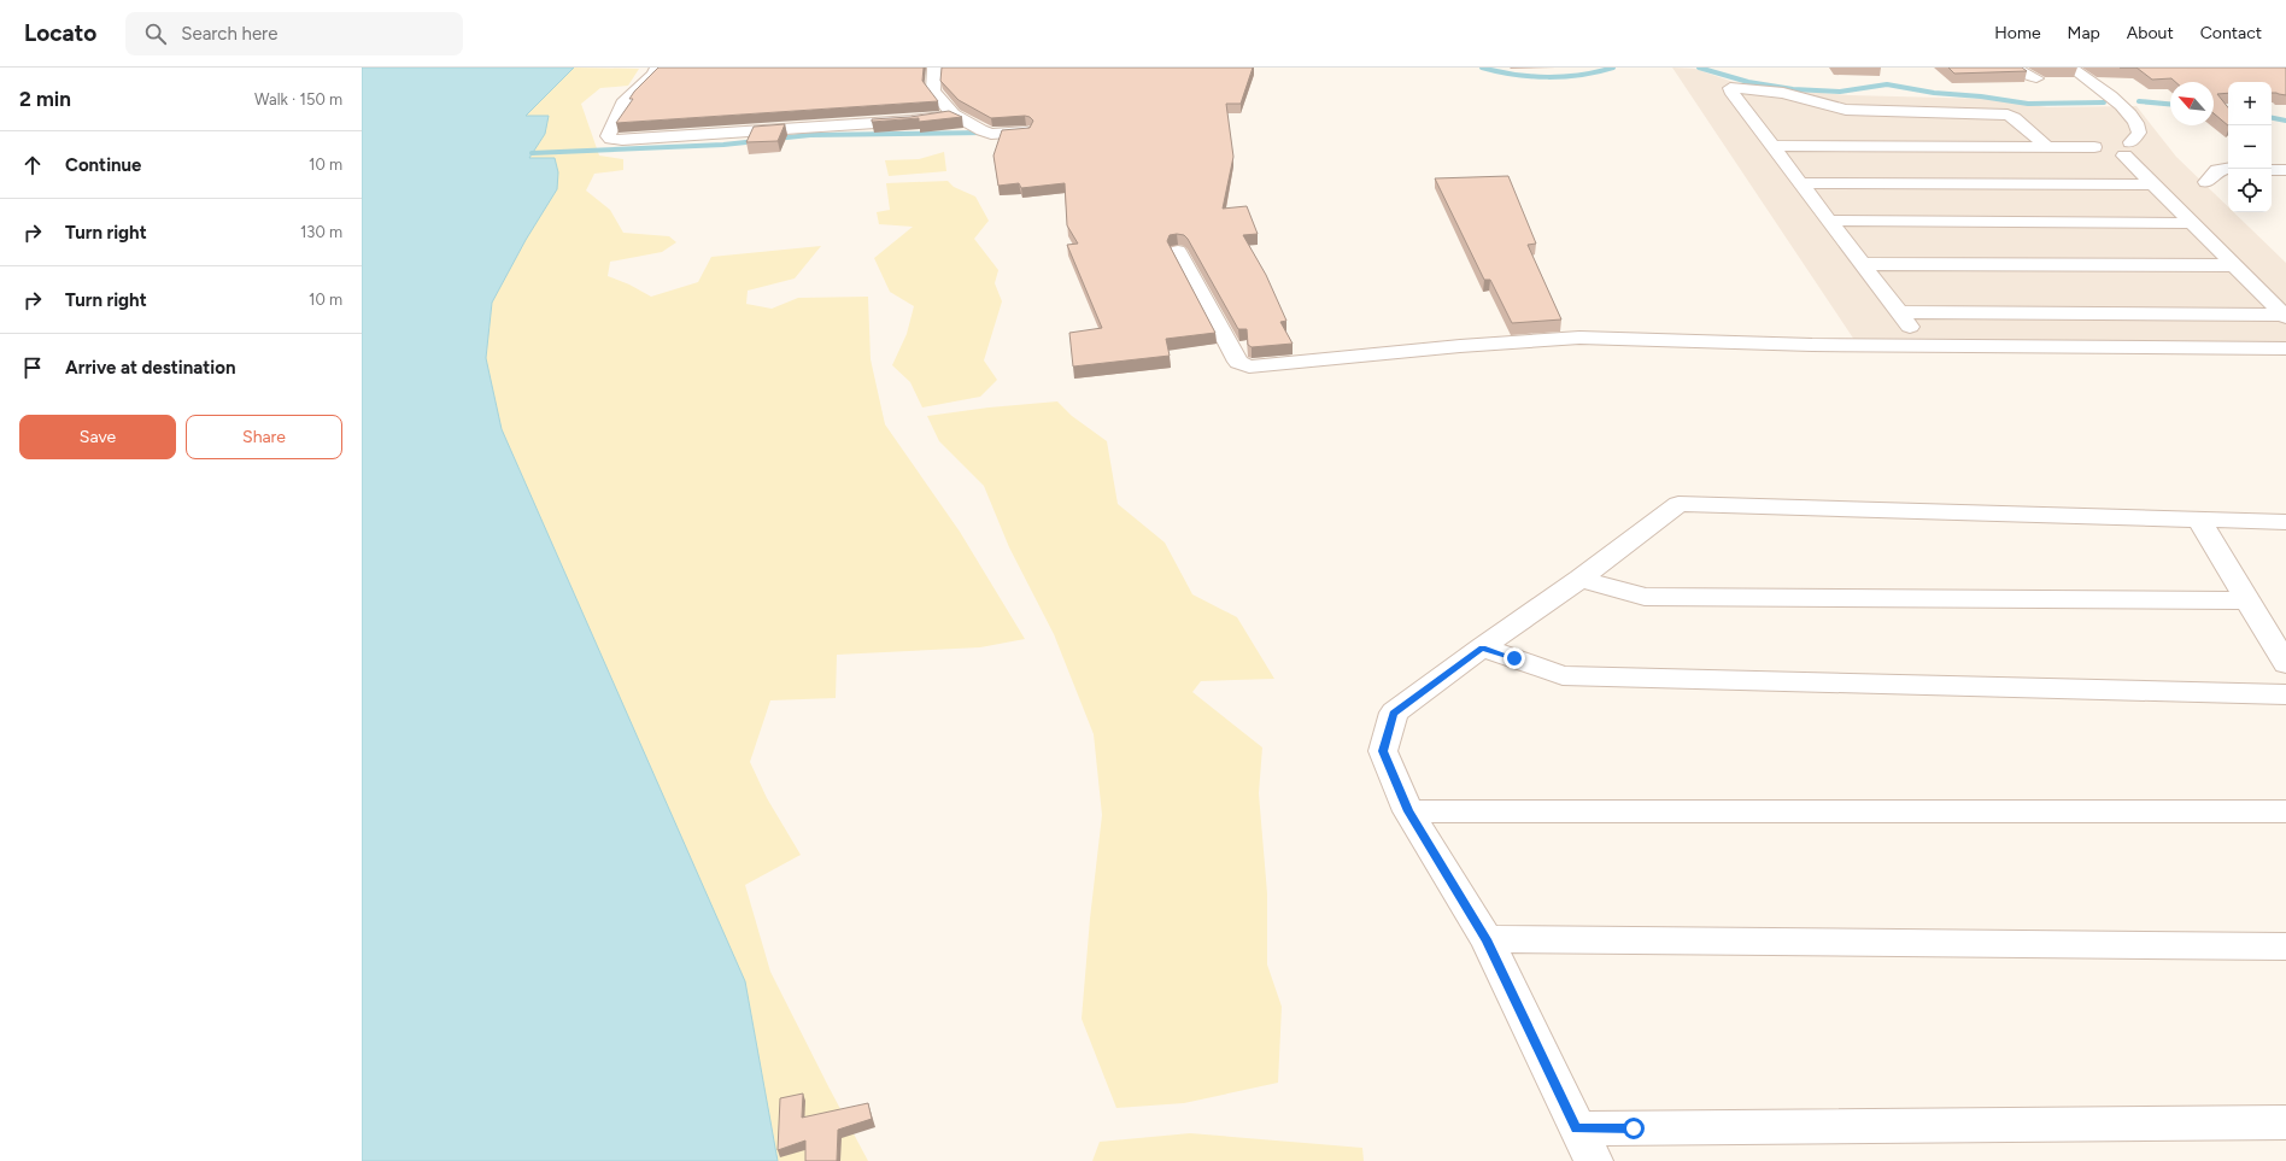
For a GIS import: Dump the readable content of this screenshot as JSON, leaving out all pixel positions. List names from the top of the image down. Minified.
{"north":"top left","page":{"header":"Locato","search":"Search here","nav":["Home","Map","About","Contact"],"heading":["2 min","Walk · 150 m"],"map_buttons":["+","−"],"list":[["Continue","10 m"],["Turn right","130 m"],["Turn right","10 m"],"Arrive at destination"],"buttons":["Save","Share"]}}
